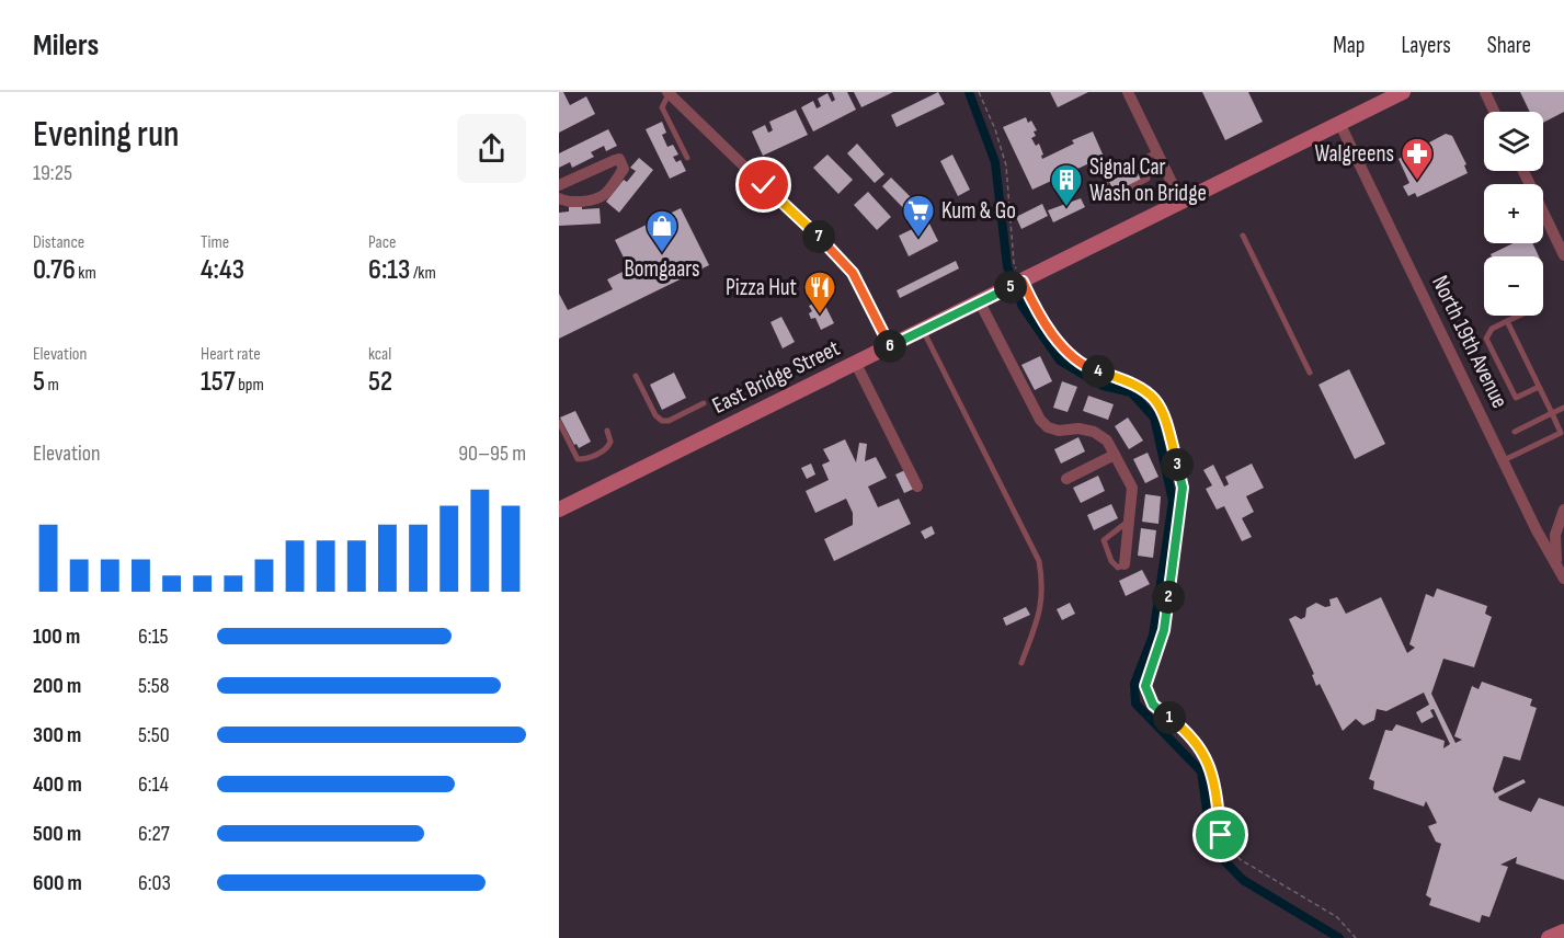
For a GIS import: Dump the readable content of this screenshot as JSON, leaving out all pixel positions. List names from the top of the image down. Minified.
{"streets":{"main road":["East Bridge Street"],"street":["North 19th Avenue"]},"crossings":[["North 19th Avenue","East Bridge Street"]],"places":{"pharmacy":["Walgreens"],"building":["Signal Car Wash on Bridge"],"supermarket":["Kum & Go"],"shop":["Bomgaars"],"restaurant":["Pizza Hut"]},"page":{"header":"Milers","nav":["Map","Layers","Share"],"heading":["Evening run","19:25"],"map_buttons":["+","−"],"stats":[["Distance","0.76 km"],["Time","4:43"],["Pace","6:13 /km"],["Elevation","5 m"],["Heart rate","157 bpm"],["kcal","52"]],"pins":["7","5","6","4","3","2","1"],"chart":["Elevation","90–95 m"],"list":[{"name":"100 m","note":"6:15"},{"name":"200 m","note":"5:58"},{"name":"300 m","note":"5:50"},{"name":"400 m","note":"6:14"},{"name":"500 m","note":"6:27"},{"name":"600 m","note":"6:03"}]}}
